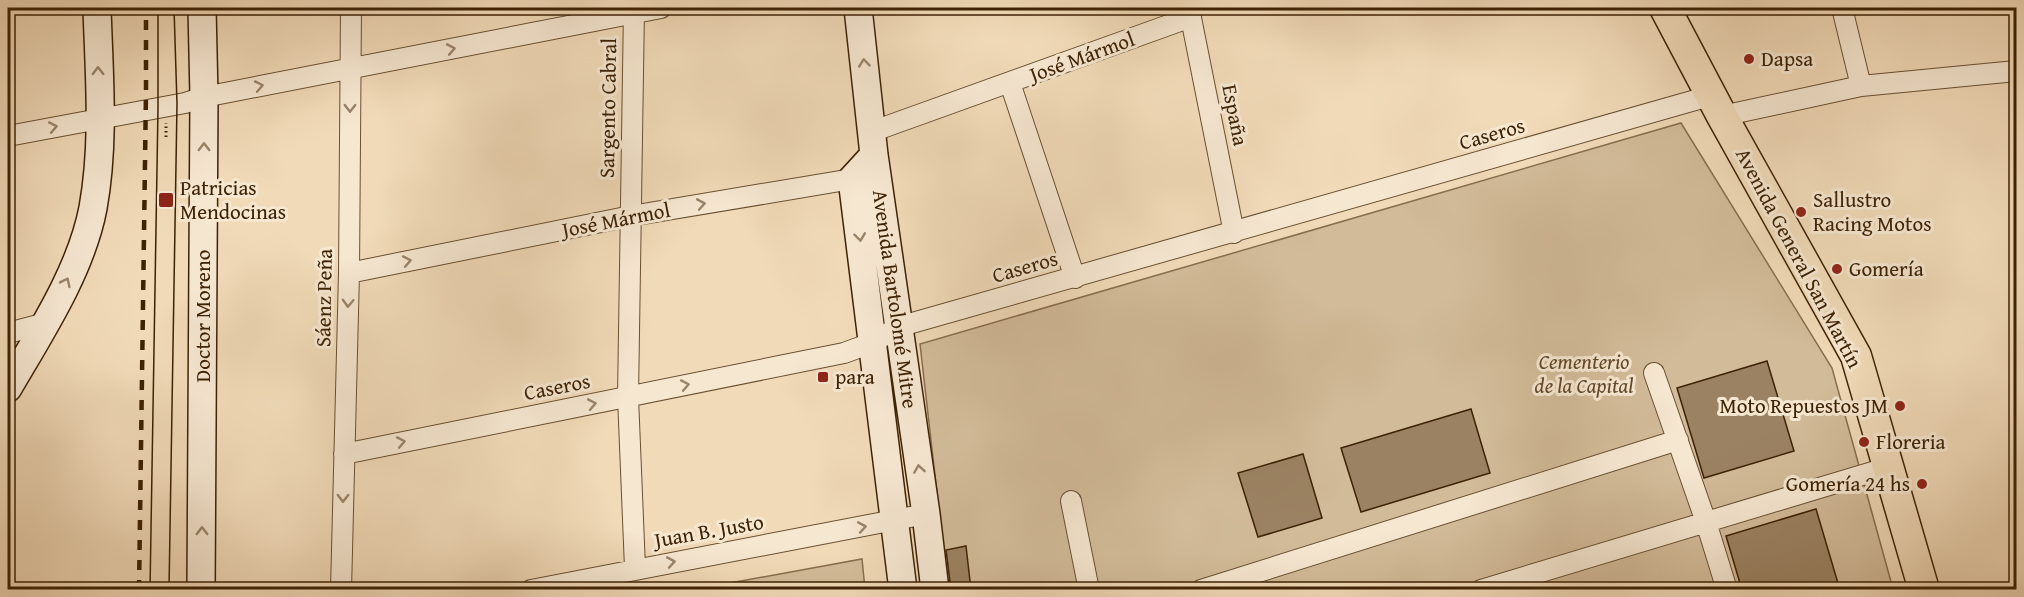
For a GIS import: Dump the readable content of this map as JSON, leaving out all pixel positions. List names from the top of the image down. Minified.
{"streets":{"main road":["Avenida General San Martín"],"street":["José Mármol","Sargento Cabral","España","Caseros","Sáenz Peña","Avenida Bartolomé Mitre","Doctor Moreno","Juan B. Justo"]},"crossings":[["José Mármol","Sargento Cabral"],["José Mármol","España"],["José Mármol","Sáenz Peña"],["José Mármol","Avenida Bartolomé Mitre"],["Sargento Cabral","Caseros"],["Sargento Cabral","Juan B. Justo"],["España","Caseros"],["Caseros","Avenida General San Martín"],["Caseros","Sáenz Peña"],["Caseros","Avenida Bartolomé Mitre"],["Avenida Bartolomé Mitre","Juan B. Justo"]],"one_way":["José Mármol","Sáenz Peña","Juan B. Justo"],"parks":["Cementerio de la Capital"],"places":{"other":["Dapsa","Sallustro Racing Motos","Gomería","Moto Repuestos JM","Floreria","Gomería 24 hs"],"transit":["Patricias Mendocinas","para"]}}
